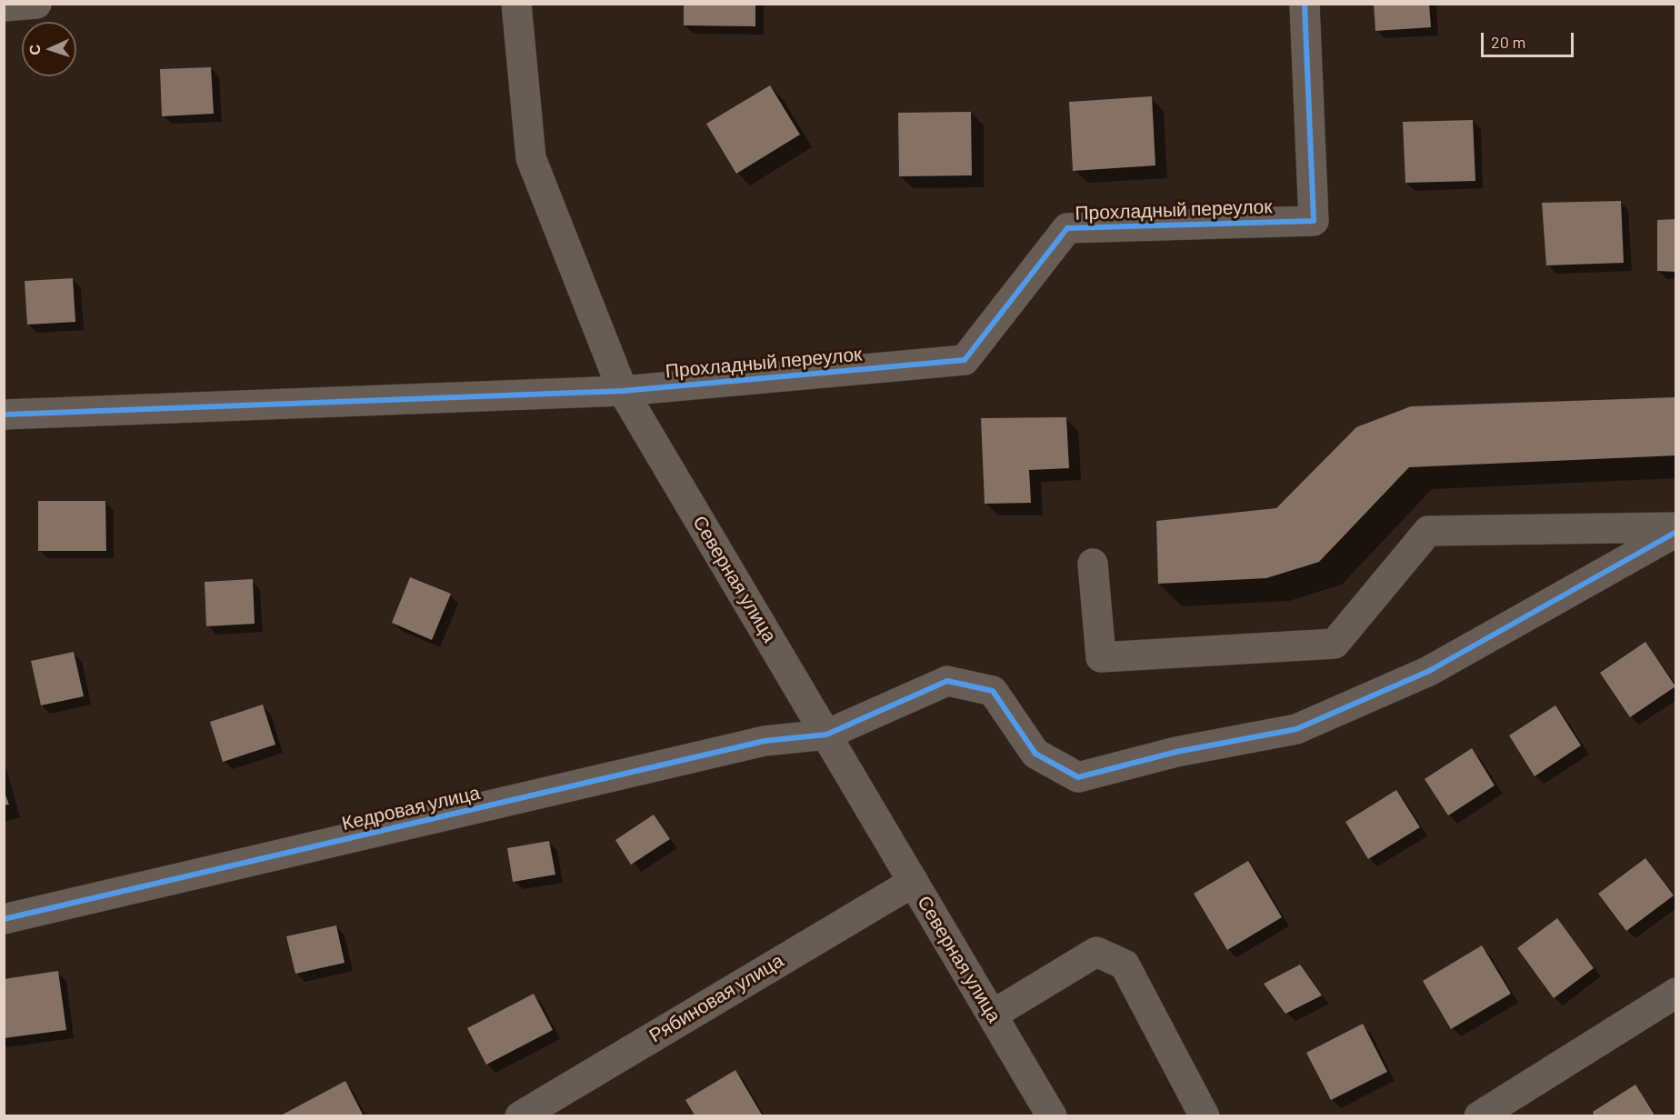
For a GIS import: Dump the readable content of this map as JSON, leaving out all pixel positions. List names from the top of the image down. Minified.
{"streets":{"street":["Прохладный переулок","Северная улица","Кедровая улица","Рябиновая улица"]},"crossings":[["Прохладный переулок","Северная улица"],["Северная улица","Кедровая улица"],["Северная улица","Рябиновая улица"]],"scale_bar":"20 m","north":"left"}
